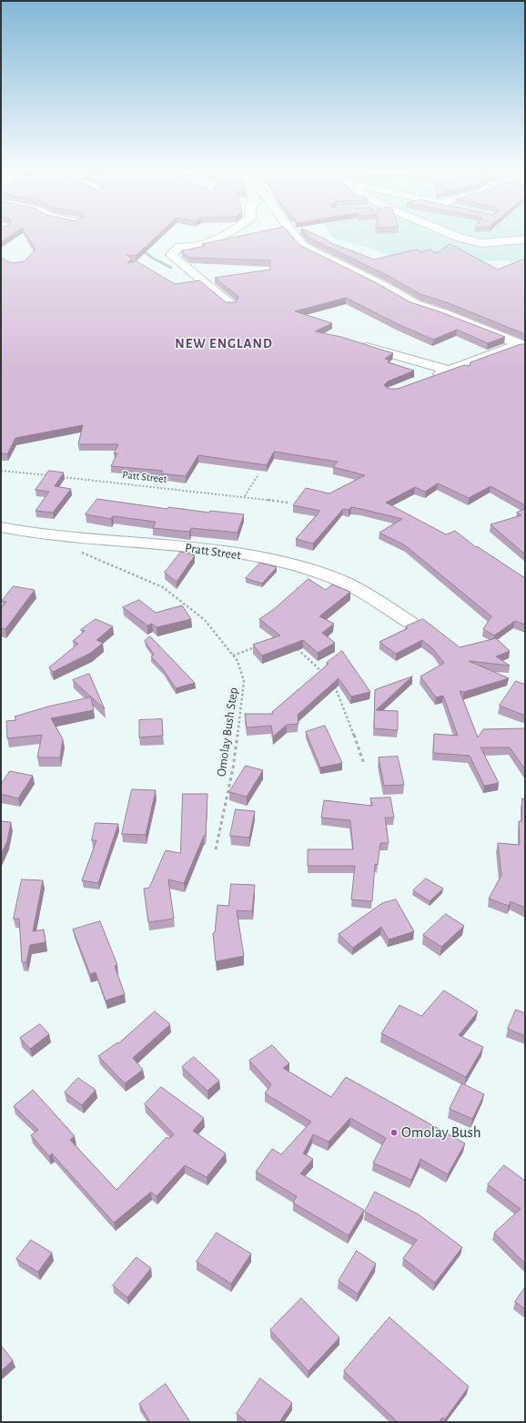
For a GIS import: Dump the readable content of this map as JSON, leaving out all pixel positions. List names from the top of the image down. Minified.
{"streets":{"street":["Pratt Street"],"path":["Patt Street","Omolay Bush Step"]},"districts":["NEW ENGLAND"],"places":["Omolay Bush"]}
